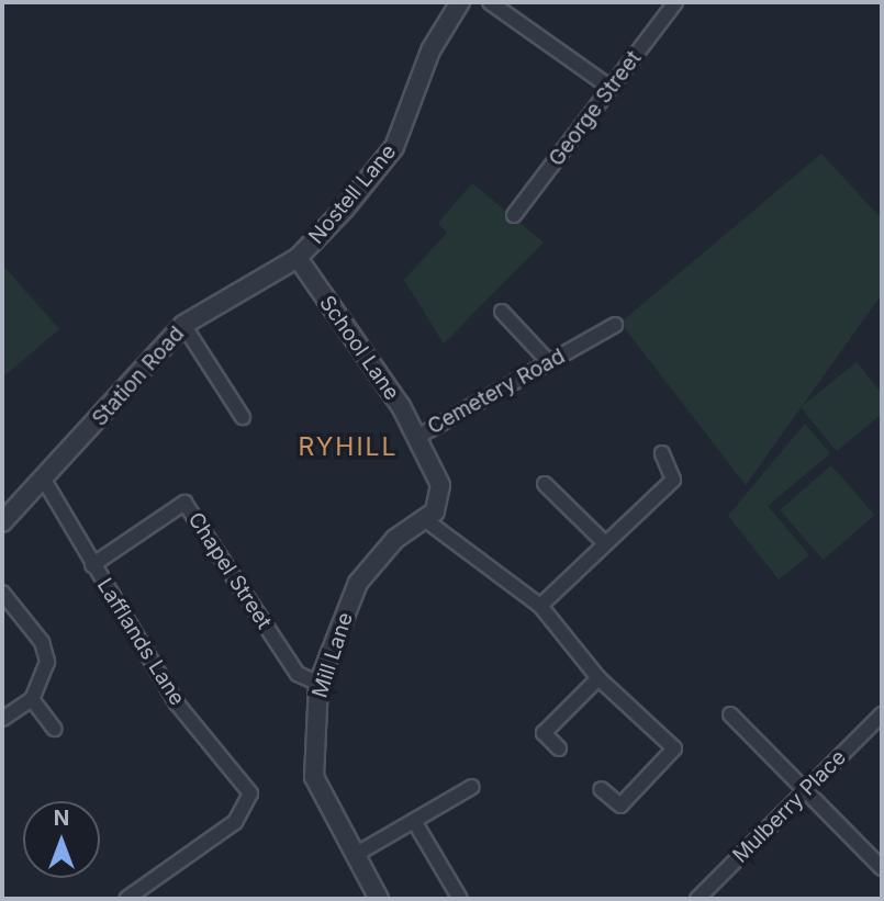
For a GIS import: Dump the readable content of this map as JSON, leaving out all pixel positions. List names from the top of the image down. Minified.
{"streets":{"street":["George Street","Nostell Lane","School Lane","Station Road","Cemetery Road","Chapel Street","Lafflands Lane","Mill Lane","Mulberry Place"]},"crossings":[["Nostell Lane","School Lane"],["Nostell Lane","Station Road"],["School Lane","Station Road"],["School Lane","Cemetery Road"],["School Lane","Mill Lane"],["Station Road","Lafflands Lane"],["Chapel Street","Lafflands Lane"],["Chapel Street","Mill Lane"]],"districts":["RYHILL"],"north":"top"}
